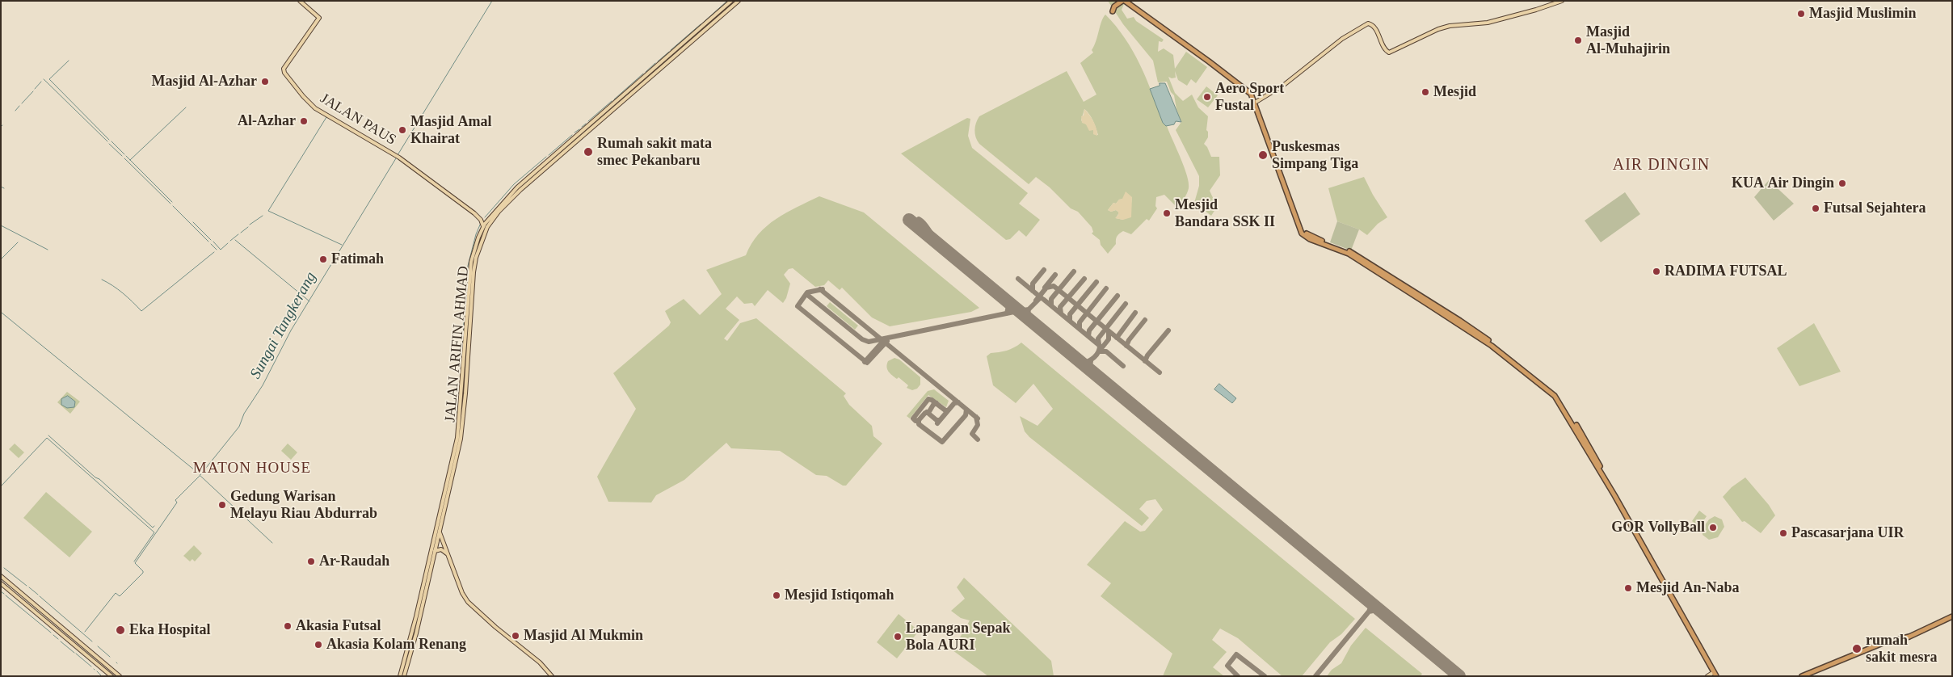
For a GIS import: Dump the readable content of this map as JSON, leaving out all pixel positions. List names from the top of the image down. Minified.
{"streets":{"main road":["JALAN PAUS","JALAN ARIFIN AHMAD"]},"districts":["AIR DINGIN","MATON HOUSE"],"water":["Sungai Tangkerang"],"places":["Masjid Muslimin","Masjid Al-Muhajirin","Masjid Al-Azhar","Mesjid","Aero Sport Fustal","Al-Azhar","Masjid Amal Khairat","Rumah sakit mata smec Pekanbaru","Puskesmas Simpang Tiga","KUA Air Dingin","Futsal Sejahtera","Mesjid Bandara SSK II","Fatimah","RADIMA FUTSAL","Gedung Warisan Melayu Riau Abdurrab","GOR VollyBall","Pascasarjana UIR","Ar-Raudah","Mesjid An-Naba","Mesjid Istiqomah","Akasia Futsal","Eka Hospital","Masjid Al Mukmin","Lapangan Sepak Bola AURI","Akasia Kolam Renang","rumah sakit mesra"]}
